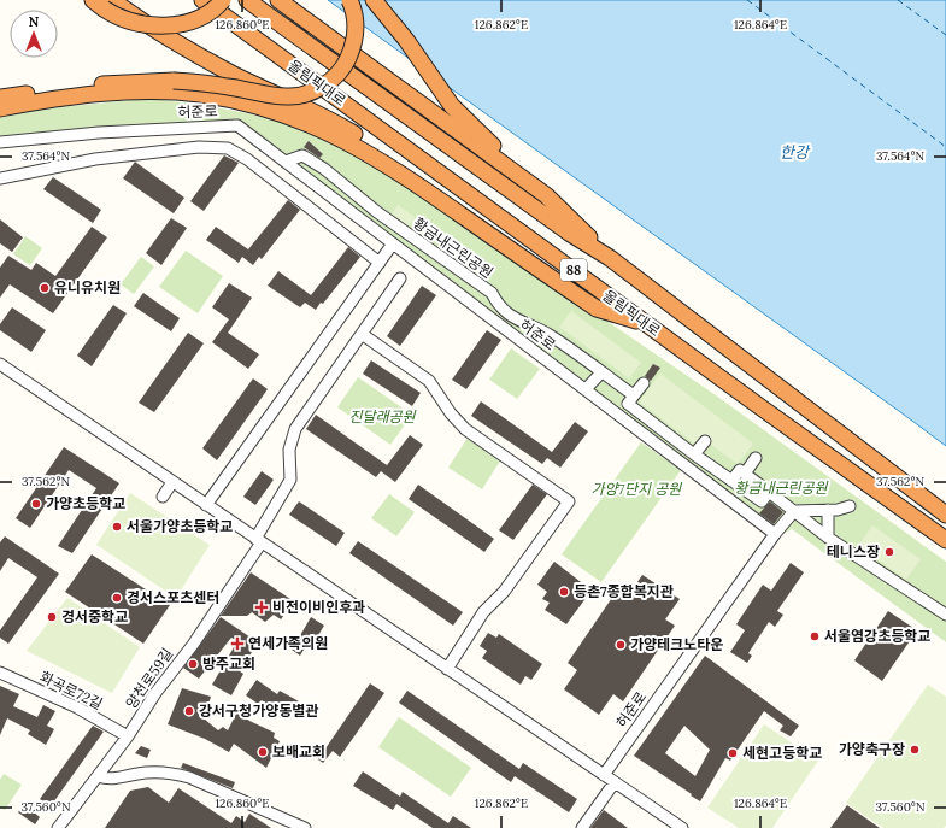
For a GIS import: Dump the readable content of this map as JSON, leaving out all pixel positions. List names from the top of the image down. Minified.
{"streets":{"highway":["올림픽대로","88"],"street":["허준로","황금내근린공원","양천로59길","화곡로72길"]},"crossings":[["허준로","황금내근린공원"],["양천로59길","화곡로72길"]],"water":["한강"],"parks":["진달래공원","황금내근린공원","가양7단지 공원"],"places":{"other":["유니유치원","가양초등학교","서울가양초등학교","테니스장","등촌7종합복지관","경서스포츠센터","경서중학교","서울염강초등학교","가양테크노타운","방주교회","강서구청가양동별관","가양축구장","보배교회","세현고등학교"],"health":["비전이비인후과","연세가족의원"]},"north":"top","coordinates":["126.860°E","126.862°E","126.864°E","37.564°N","37.562°N","37.560°N"]}
